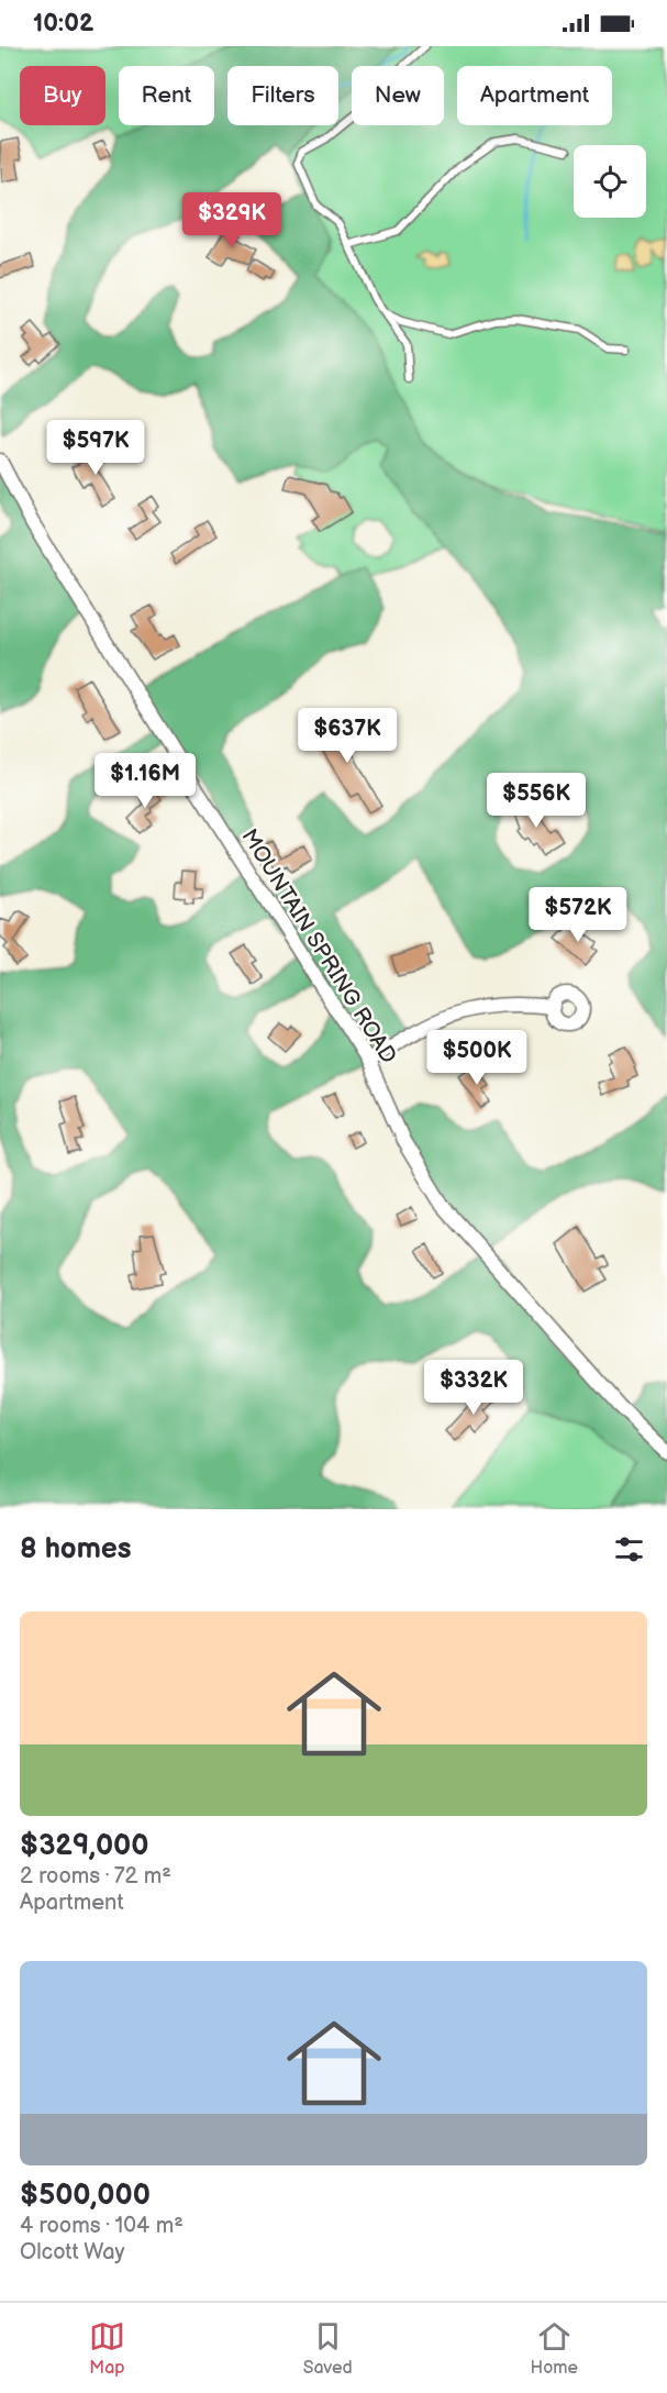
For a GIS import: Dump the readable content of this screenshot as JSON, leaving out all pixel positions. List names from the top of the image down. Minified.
{"streets":{"street":["MOUNTAIN SPRING ROAD"]},"page":{"status":"10:02","chip":["Buy","Rent","Filters","New","Apartment"],"price":["$329K","$597K","$637K","$1.16M","$556K","$572K","$500K","$332K"],"heading":"8 homes","list":[{"name":"$329,000","note":"2 rooms · 72 m² · Apartment"},{"name":"$500,000","note":"4 rooms · 104 m² · Olcott Way"}],"tabs":["Map","Saved","Home"]}}
